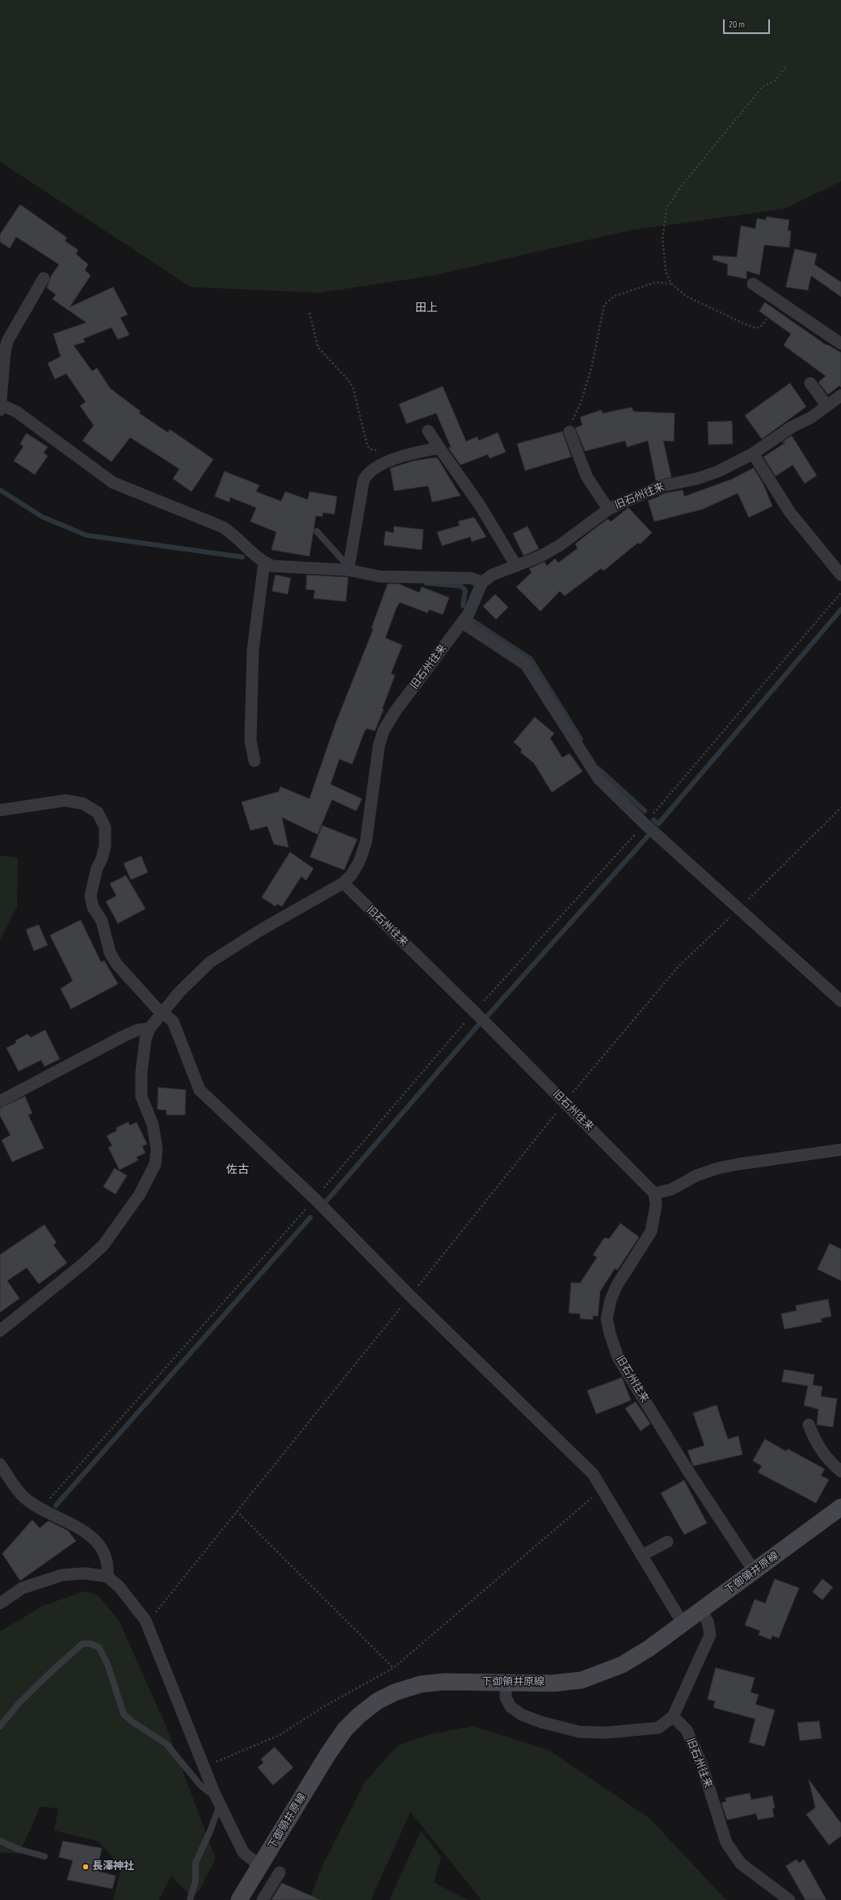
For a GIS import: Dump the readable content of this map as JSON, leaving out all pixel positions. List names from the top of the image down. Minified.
{"streets":{"main road":["下御領井原線"],"street":["旧石州往来"]},"crossings":[["旧石州往来","下御領井原線"]],"districts":["田上","佐古"],"places":["長澤神社"],"scale_bar":"20 m"}
